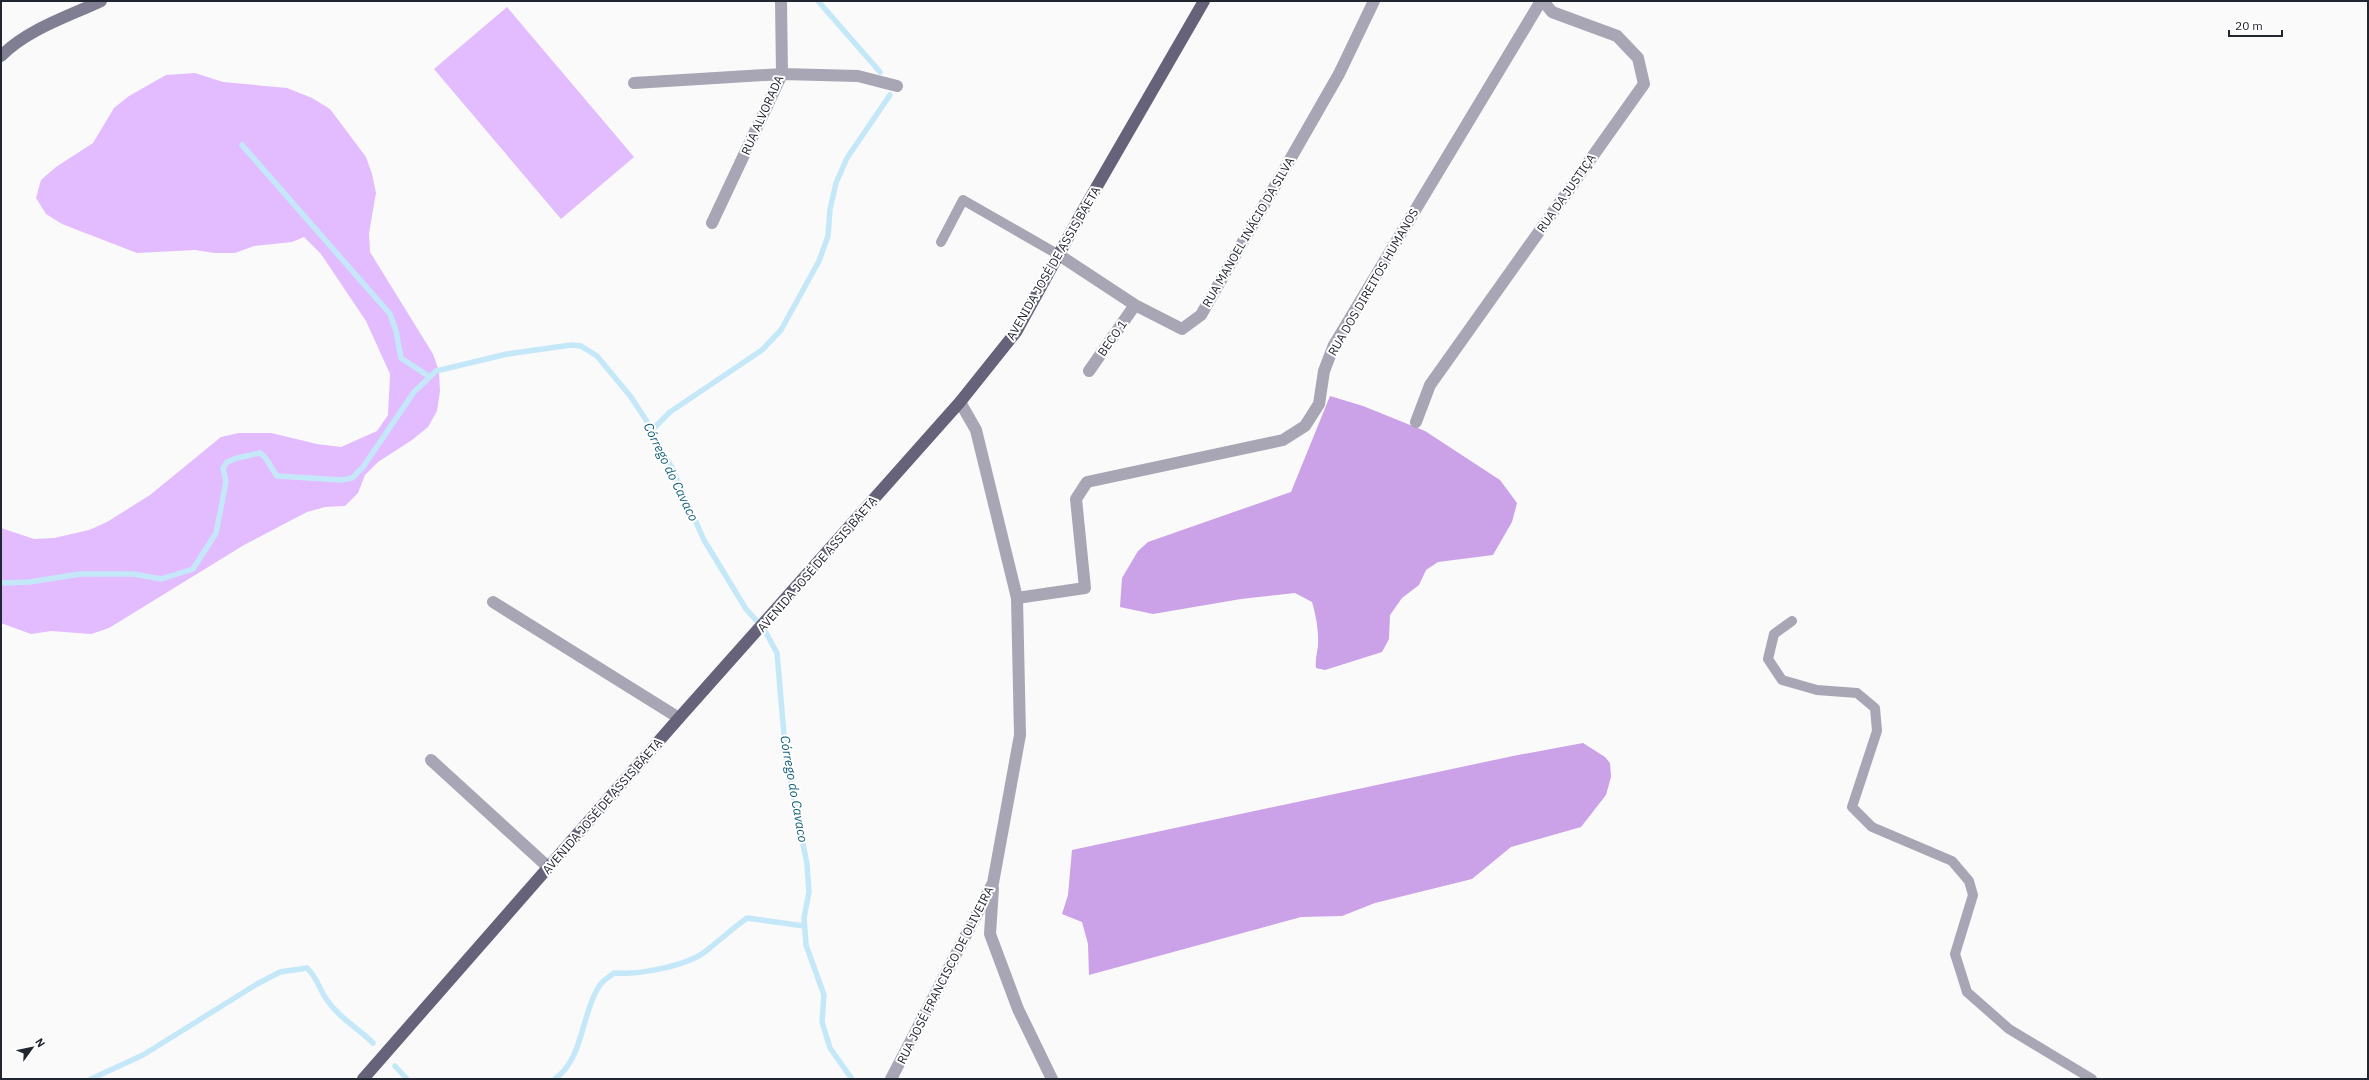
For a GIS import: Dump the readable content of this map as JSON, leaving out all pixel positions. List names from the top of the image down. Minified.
{"streets":{"main road":["AVENIDA JOSÉ DE ASSIS BAETA"],"street":["RUA ALVORADA","RUA DA JUSTIÇA","RUA MANOEL INÁCIO DA SILVA","RUA DOS DIREITOS HUMANOS","BECO 1","RUA JOSÉ FRANCISCO DE OLIVEIRA"]},"crossings":[["RUA DA JUSTIÇA","RUA DOS DIREITOS HUMANOS"],["RUA MANOEL INÁCIO DA SILVA","AVENIDA JOSÉ DE ASSIS BAETA"],["RUA MANOEL INÁCIO DA SILVA","BECO 1"],["AVENIDA JOSÉ DE ASSIS BAETA","RUA JOSÉ FRANCISCO DE OLIVEIRA"],["RUA DOS DIREITOS HUMANOS","RUA JOSÉ FRANCISCO DE OLIVEIRA"]],"water":["Córrego do Cavaco"],"scale_bar":"20 m","north":"top right"}
